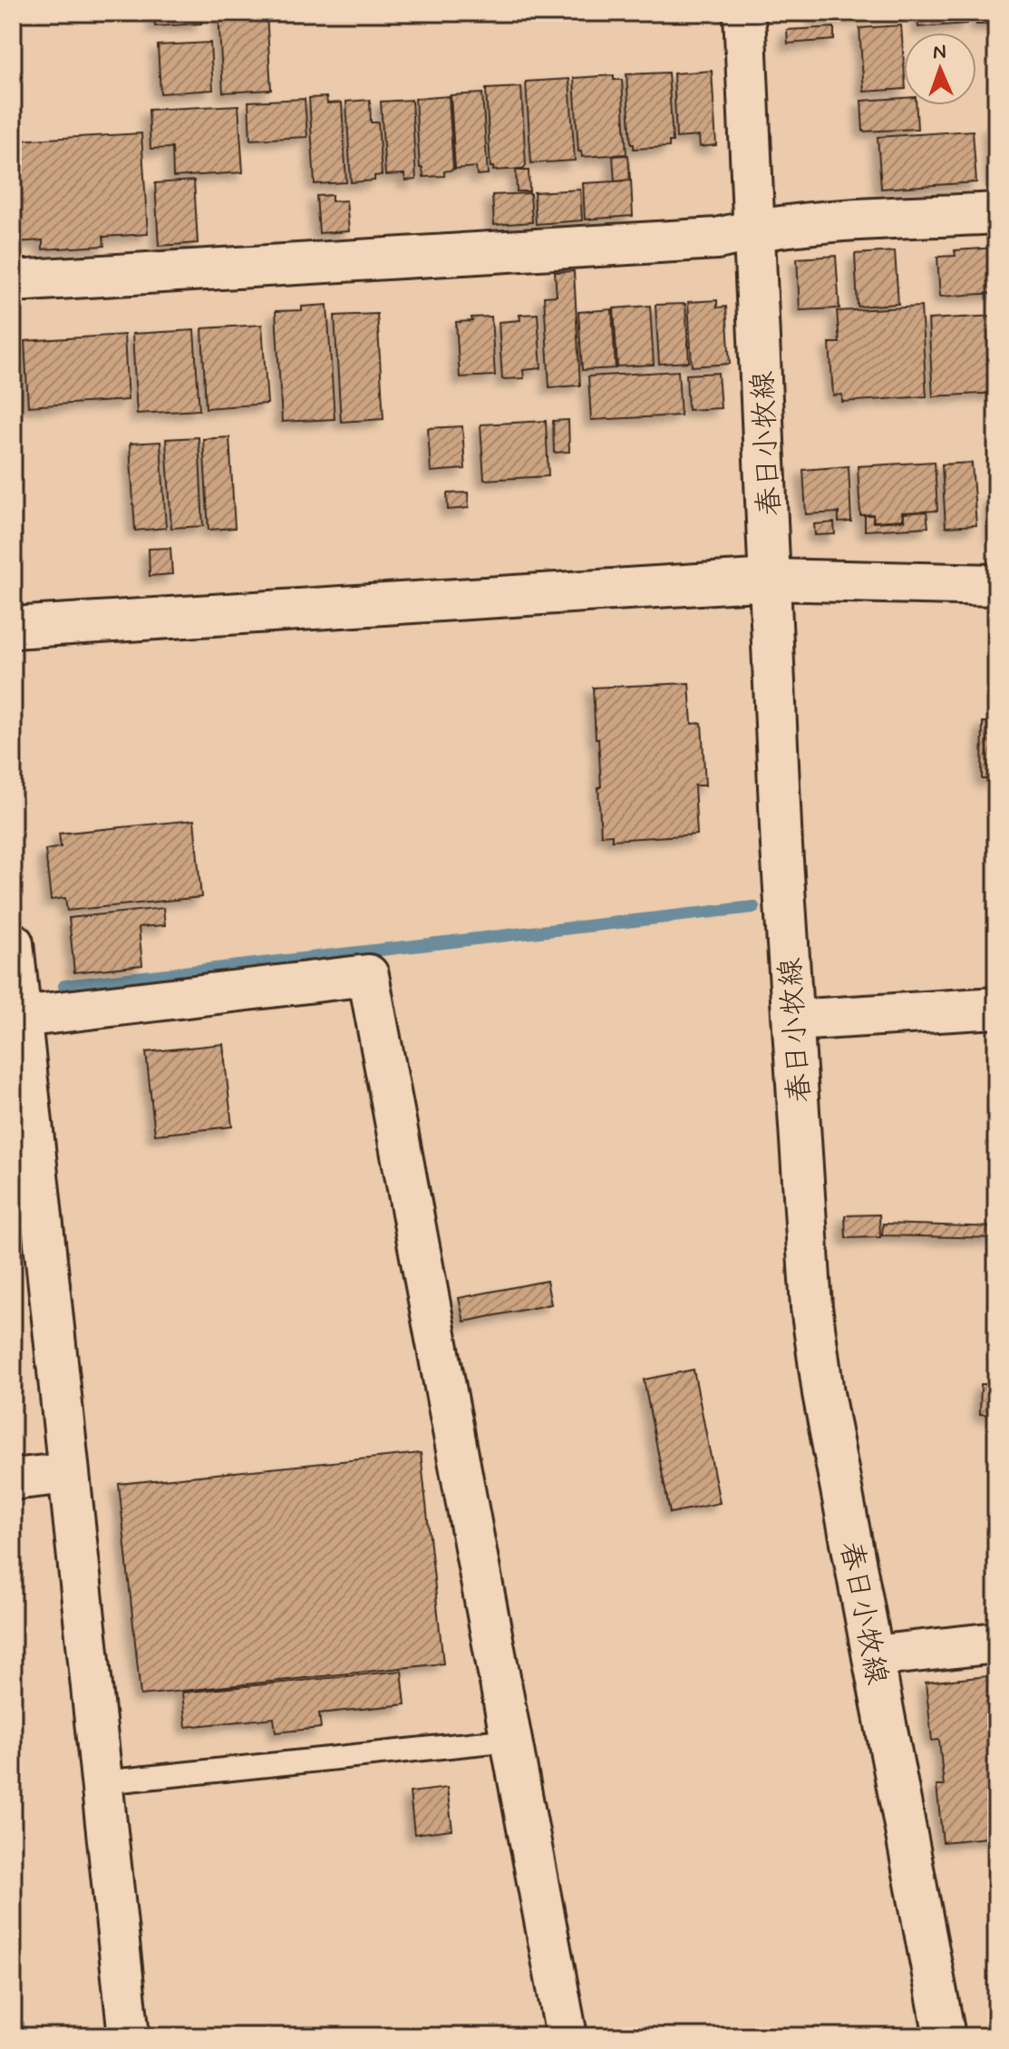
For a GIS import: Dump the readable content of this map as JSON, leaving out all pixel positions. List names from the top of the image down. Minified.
{"streets":{"street":["春日小牧線"]},"north":"top"}
